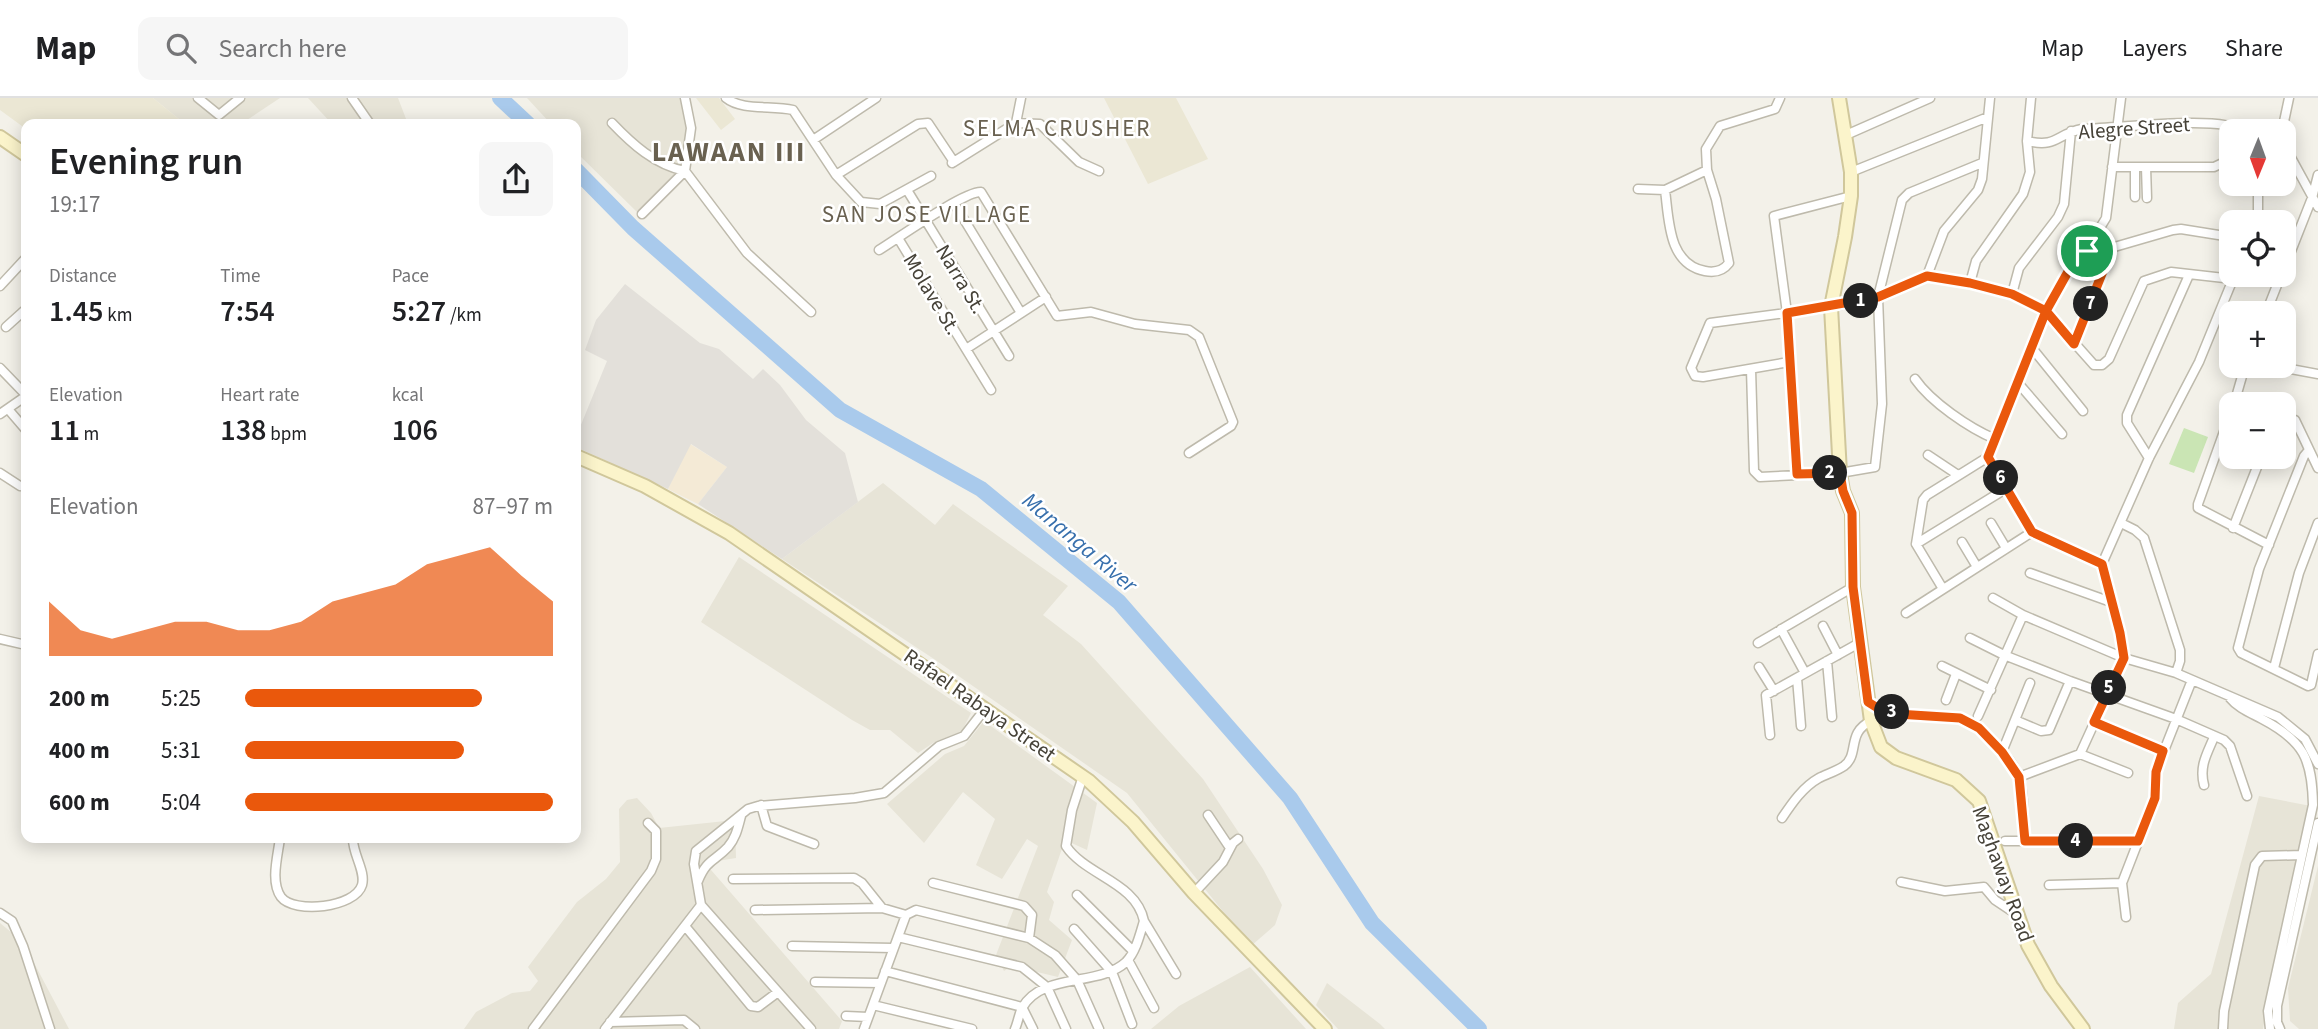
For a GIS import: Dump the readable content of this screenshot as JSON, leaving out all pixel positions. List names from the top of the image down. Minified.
{"streets":{"street":["Alegre Street","Narra St.","Molave St.","Rafael Rabaya Street","Maghaway Road"]},"districts":["SELMA CRUSHER","LAWAAN III","SAN JOSE VILLAGE"],"water":["Mananga River"],"north":"bottom","page":{"header":"Map","search":"Search here","nav":["Map","Layers","Share"],"map_buttons":["+","−"],"heading":["Evening run","19:17"],"stats":[["Distance","1.45 km"],["Time","7:54"],["Pace","5:27 /km"],["Elevation","11 m"],["Heart rate","138 bpm"],["kcal","106"]],"pins":["1","7","2","6","5","3","4"],"chart":["Elevation","87–97 m"],"list":[{"name":"200 m","note":"5:25"},{"name":"400 m","note":"5:31"},{"name":"600 m","note":"5:04"}]}}
